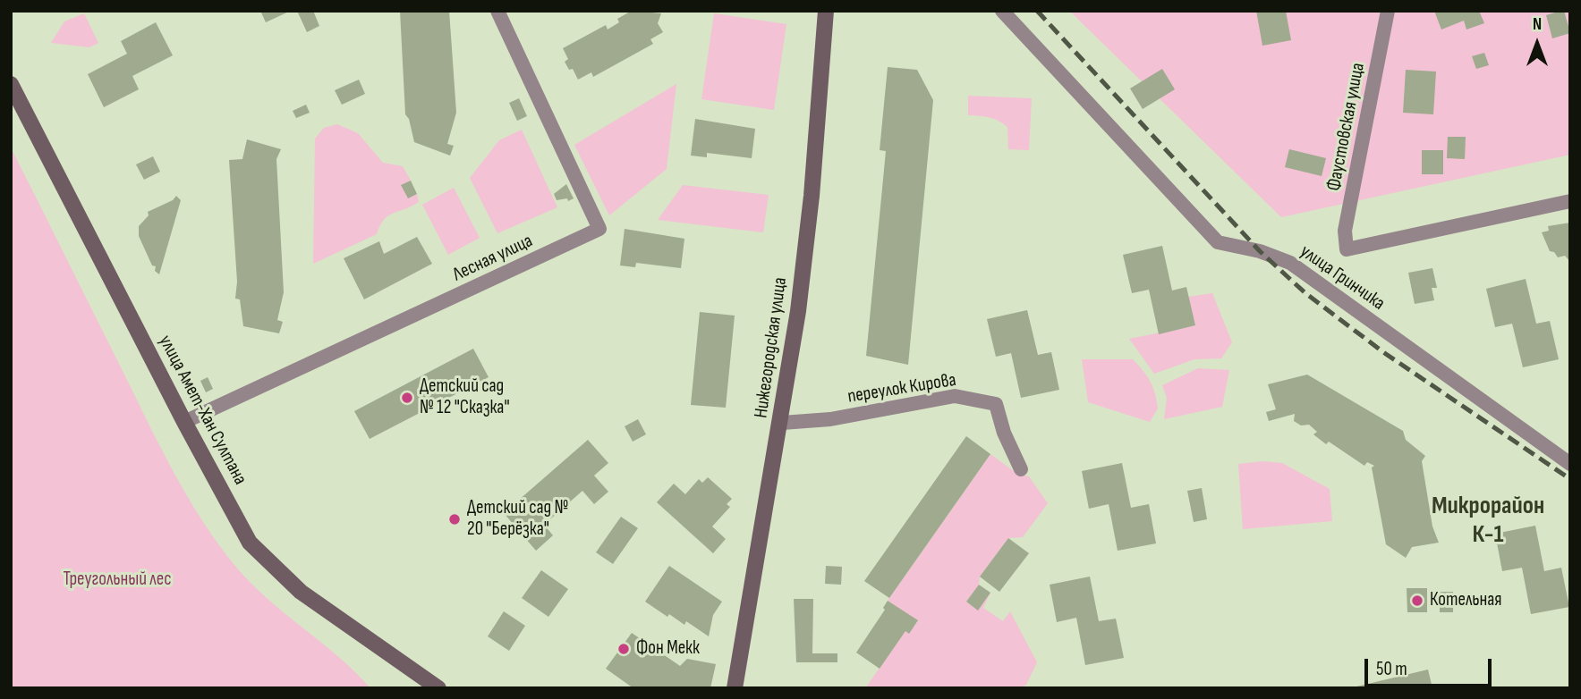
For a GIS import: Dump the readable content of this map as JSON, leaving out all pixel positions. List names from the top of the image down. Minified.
{"streets":{"main road":["Нижегородская улица","улица Амет-Хан Султана"],"street":["Фаустовская улица","Лесная улица","улица Гринчика","переулок Кирова"]},"crossings":[["Лесная улица","улица Амет-Хан Султана"],["Нижегородская улица","переулок Кирова"]],"districts":["Микрорайон К-1"],"parks":["Треугольный лес"],"places":["Детский сад № 12 \"Сказка\"","Детский сад № 20 \"Берёзка\"","Котельная","Фон Мекк"],"scale_bar":"50 m","north":"top"}
